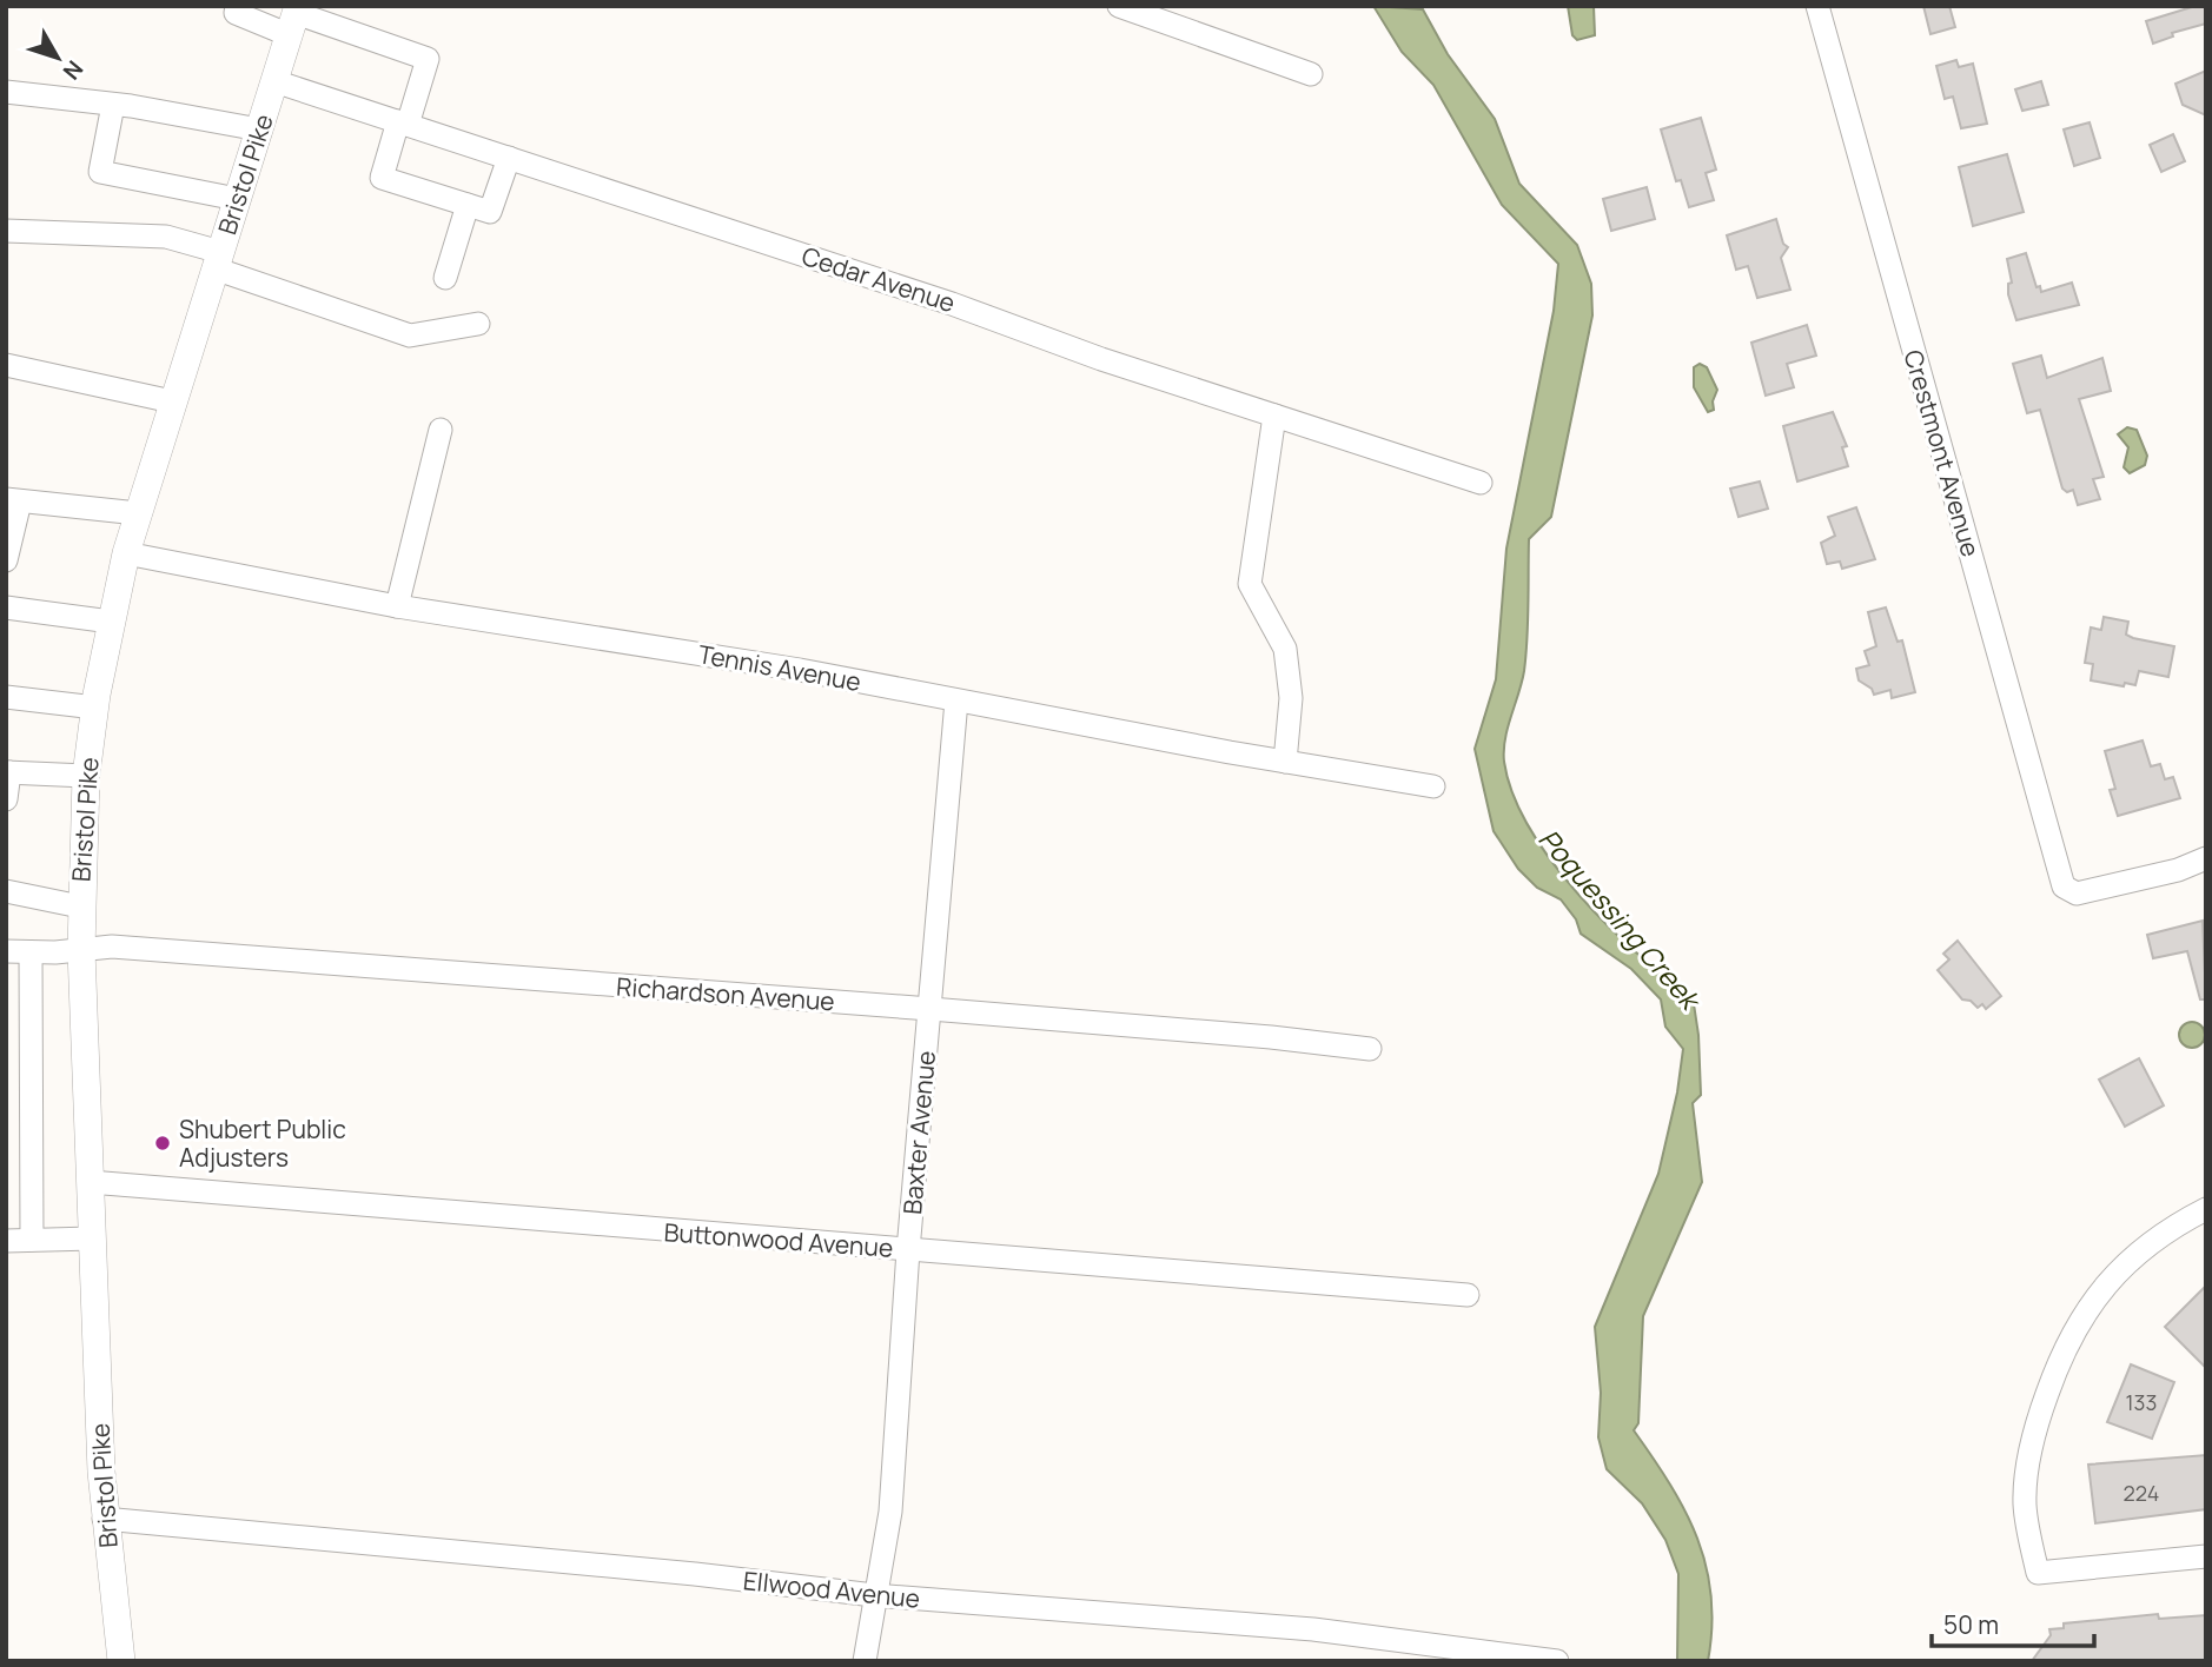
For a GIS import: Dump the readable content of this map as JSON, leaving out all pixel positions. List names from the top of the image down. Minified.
{"streets":{"main road":["Bristol Pike"],"street":["Cedar Avenue","Crestmont Avenue","Tennis Avenue","Richardson Avenue","Baxter Avenue","Buttonwood Avenue","Ellwood Avenue"]},"crossings":[["Bristol Pike","Cedar Avenue"],["Bristol Pike","Tennis Avenue"],["Bristol Pike","Richardson Avenue"],["Bristol Pike","Buttonwood Avenue"],["Bristol Pike","Ellwood Avenue"],["Tennis Avenue","Baxter Avenue"],["Richardson Avenue","Baxter Avenue"],["Baxter Avenue","Buttonwood Avenue"],["Baxter Avenue","Ellwood Avenue"]],"water":["Poquessing Creek"],"places":["Shubert Public Adjusters"],"house_numbers":["133","224"],"scale_bar":"50 m","north":"bottom right"}
